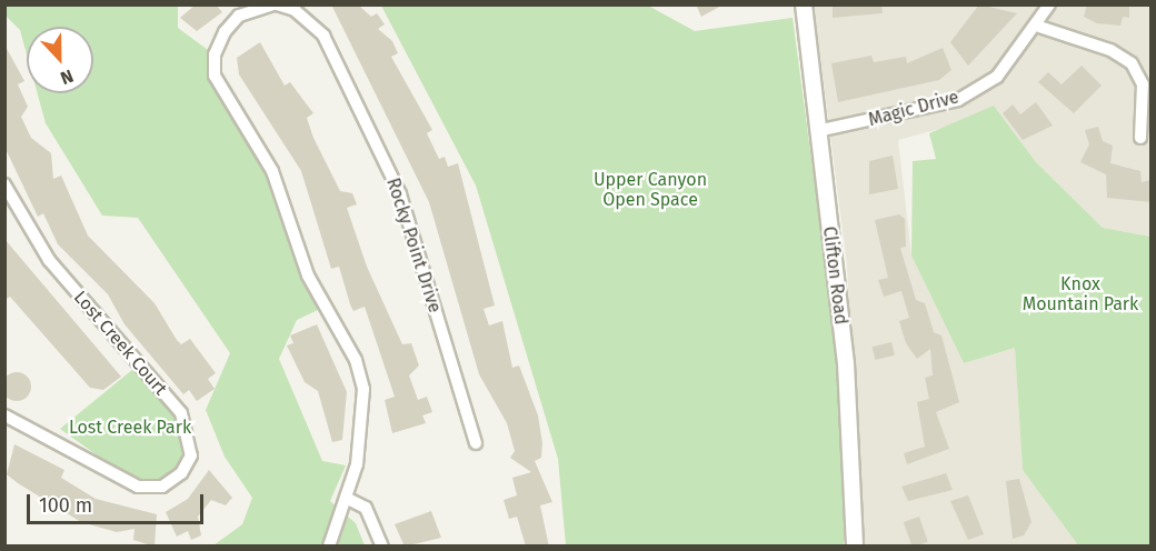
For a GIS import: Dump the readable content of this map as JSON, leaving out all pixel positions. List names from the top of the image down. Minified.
{"streets":{"street":["Magic Drive","Rocky Point Drive","Clifton Road","Lost Creek Court"]},"crossings":[["Magic Drive","Clifton Road"]],"parks":["Upper Canyon Open Space","Knox Mountain Park","Lost Creek Park"],"scale_bar":"100 m","north":"bottom"}
